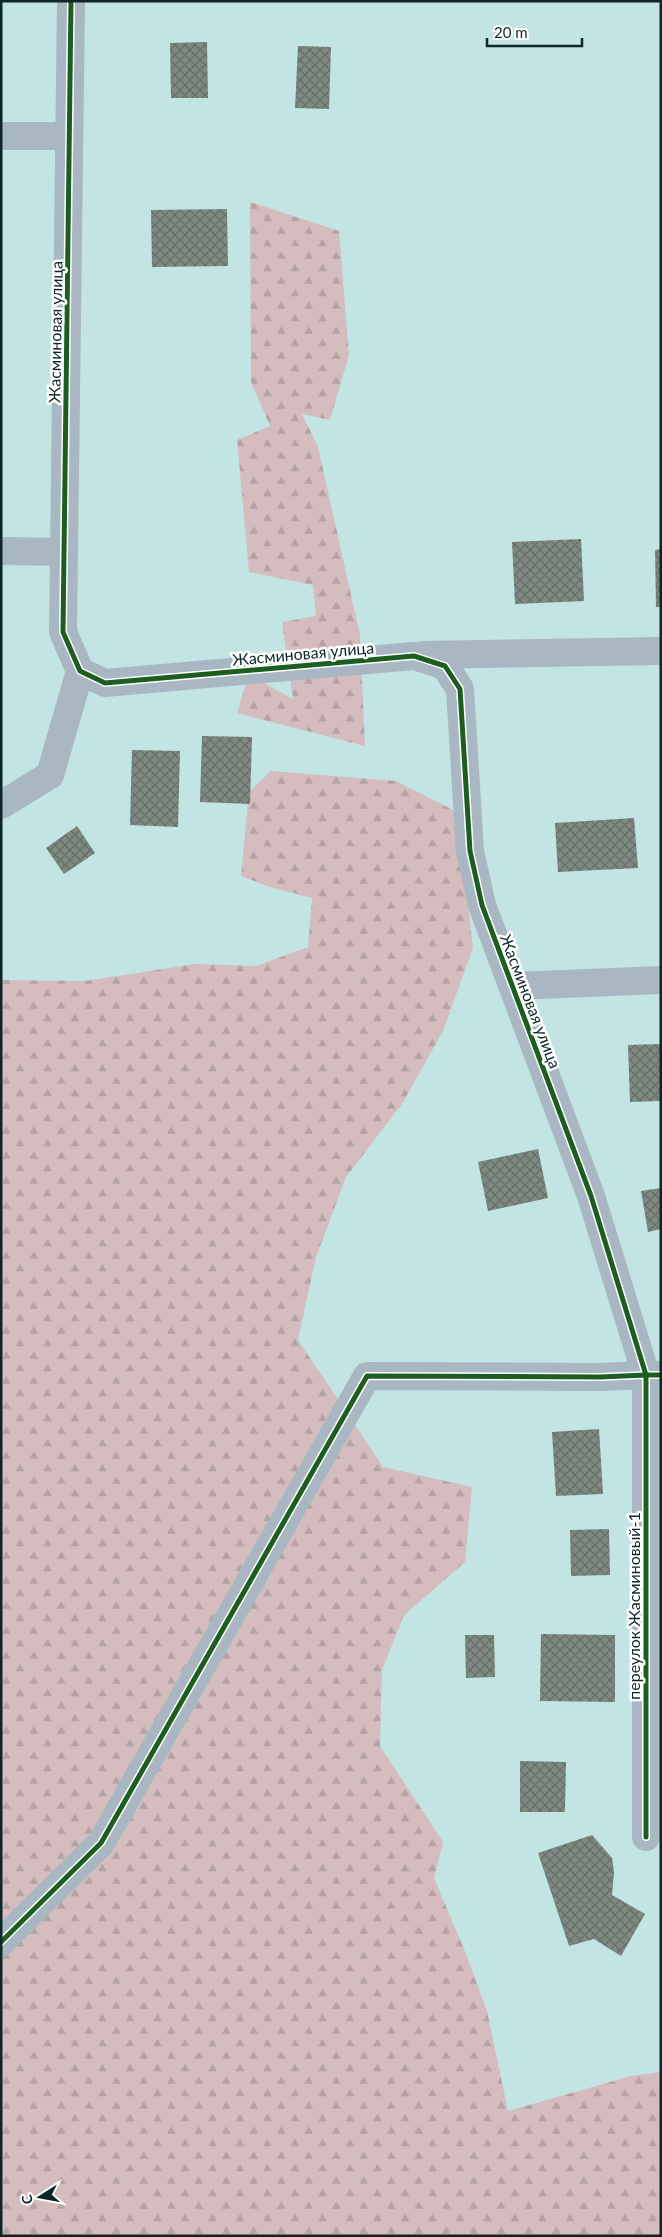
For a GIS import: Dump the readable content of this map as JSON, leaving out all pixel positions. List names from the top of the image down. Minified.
{"streets":{"street":["Жасминовая улица","переулок Жасминовый-1"]},"crossings":[["Жасминовая улица","переулок Жасминовый-1"]],"scale_bar":"20 m","north":"left"}
